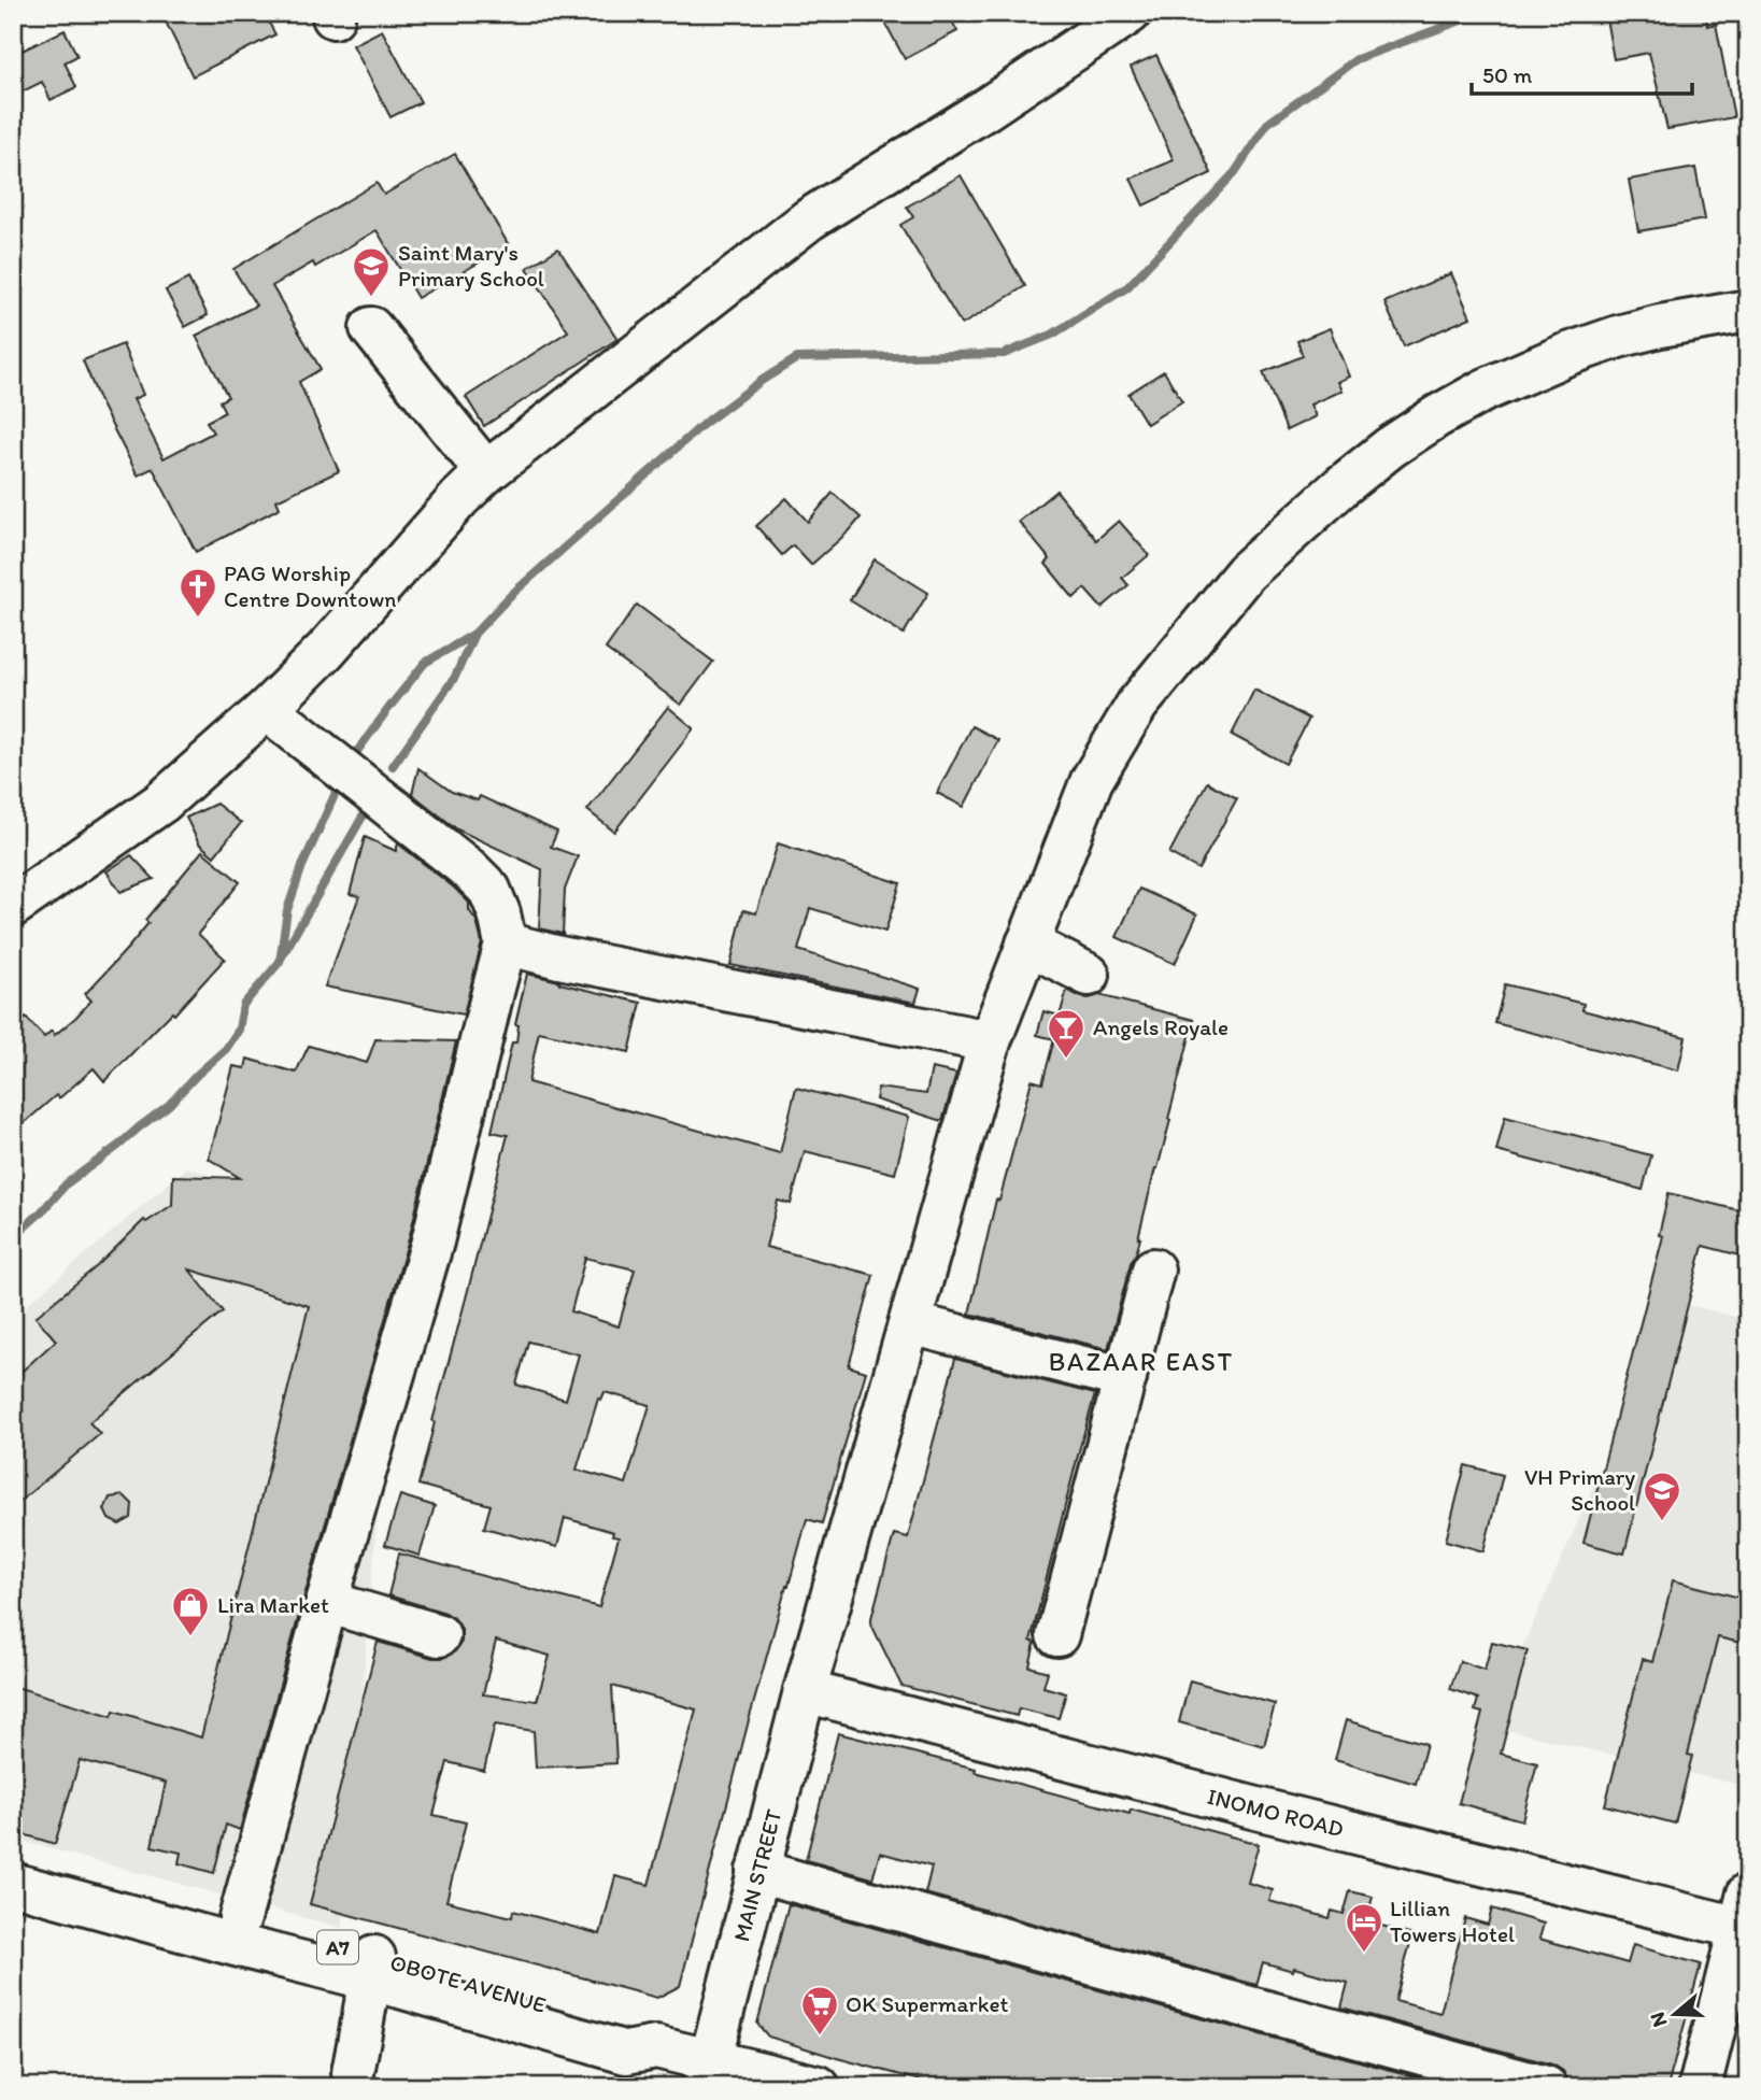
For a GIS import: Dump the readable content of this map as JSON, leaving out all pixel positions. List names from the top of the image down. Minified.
{"streets":{"street":["INOMO ROAD","MAIN STREET","A7","OBOTE AVENUE"]},"crossings":[["INOMO ROAD","MAIN STREET"],["MAIN STREET","OBOTE AVENUE"]],"districts":["BAZAAR EAST"],"places":{"school or university":["Saint Mary's Primary School","VH Primary School"],"church":["PAG Worship Centre Downtown"],"bar":["Angels Royale"],"shop":["Lira Market"],"hotel":["Lillian Towers Hotel"],"supermarket":["OK Supermarket"]},"scale_bar":"50 m","north":"left"}
